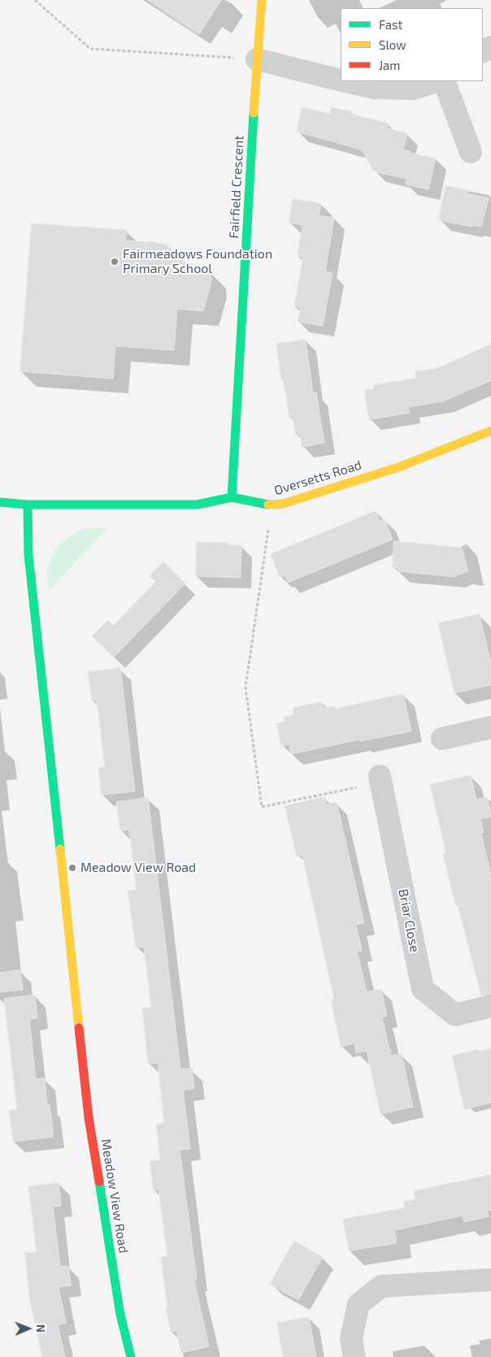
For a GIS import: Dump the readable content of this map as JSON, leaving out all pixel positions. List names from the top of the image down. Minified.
{"streets":{"street":["Fairfield Crescent","Oversetts Road","Briar Close","Meadow View Road"]},"crossings":[["Fairfield Crescent","Oversetts Road"],["Oversetts Road","Meadow View Road"]],"places":["Fairmeadows Foundation Primary School","Meadow View Road"],"legend":["Fast","Slow","Jam"],"north":"right"}
